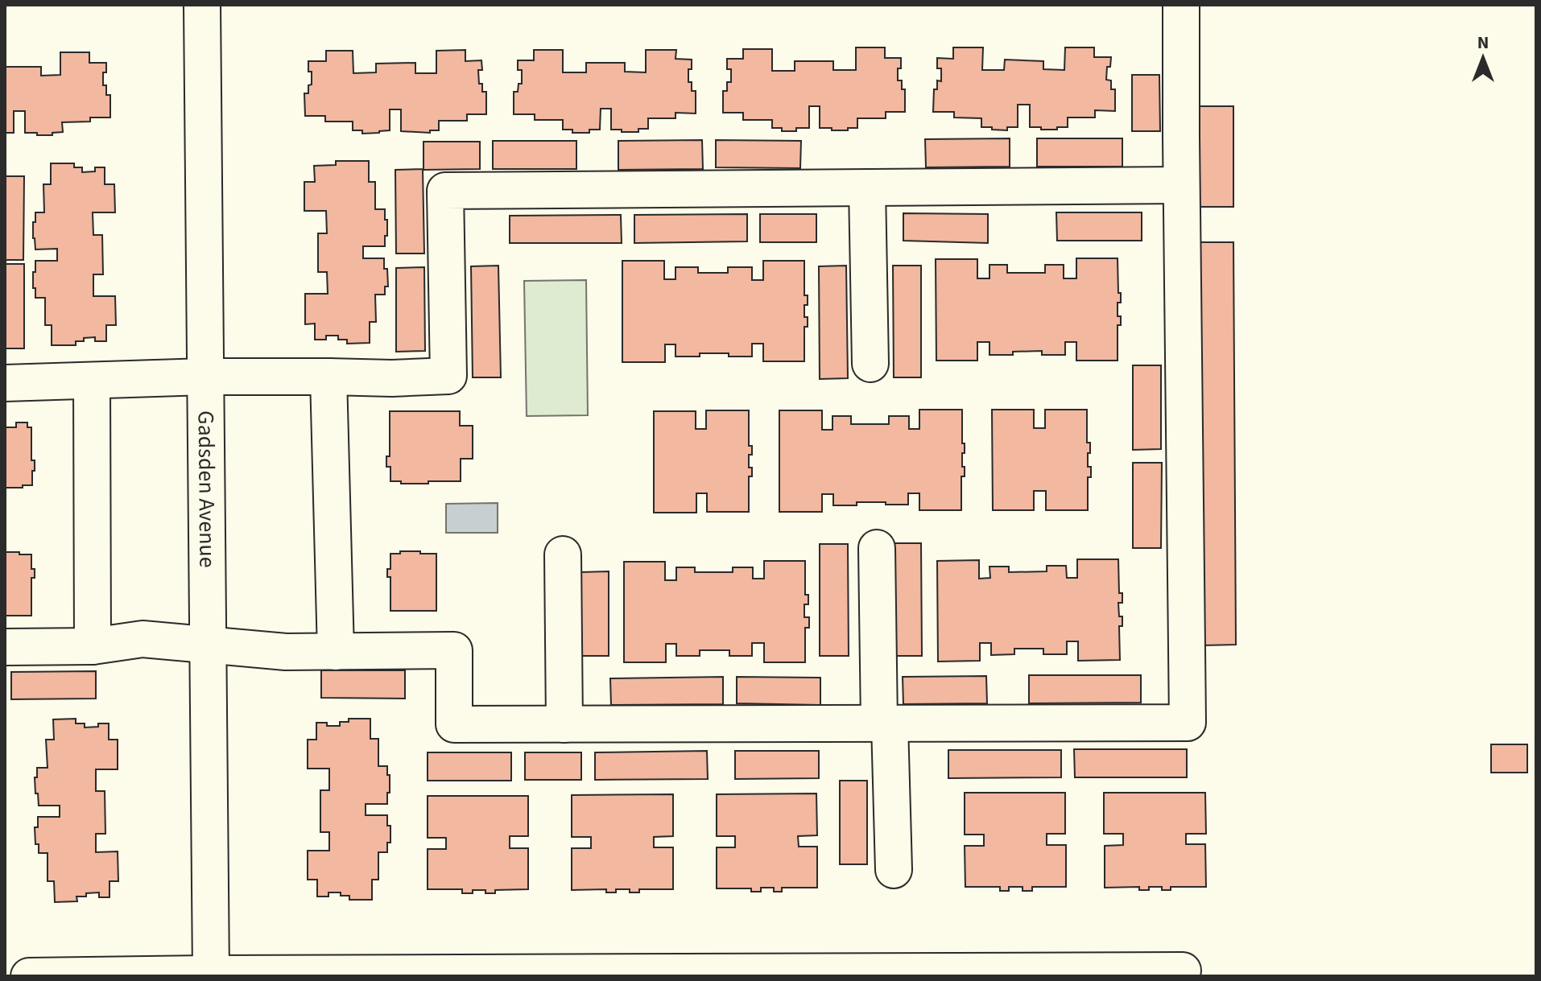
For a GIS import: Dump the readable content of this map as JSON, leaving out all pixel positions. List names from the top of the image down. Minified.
{"streets":{"street":["Gadsden Avenue"]},"north":"top"}
